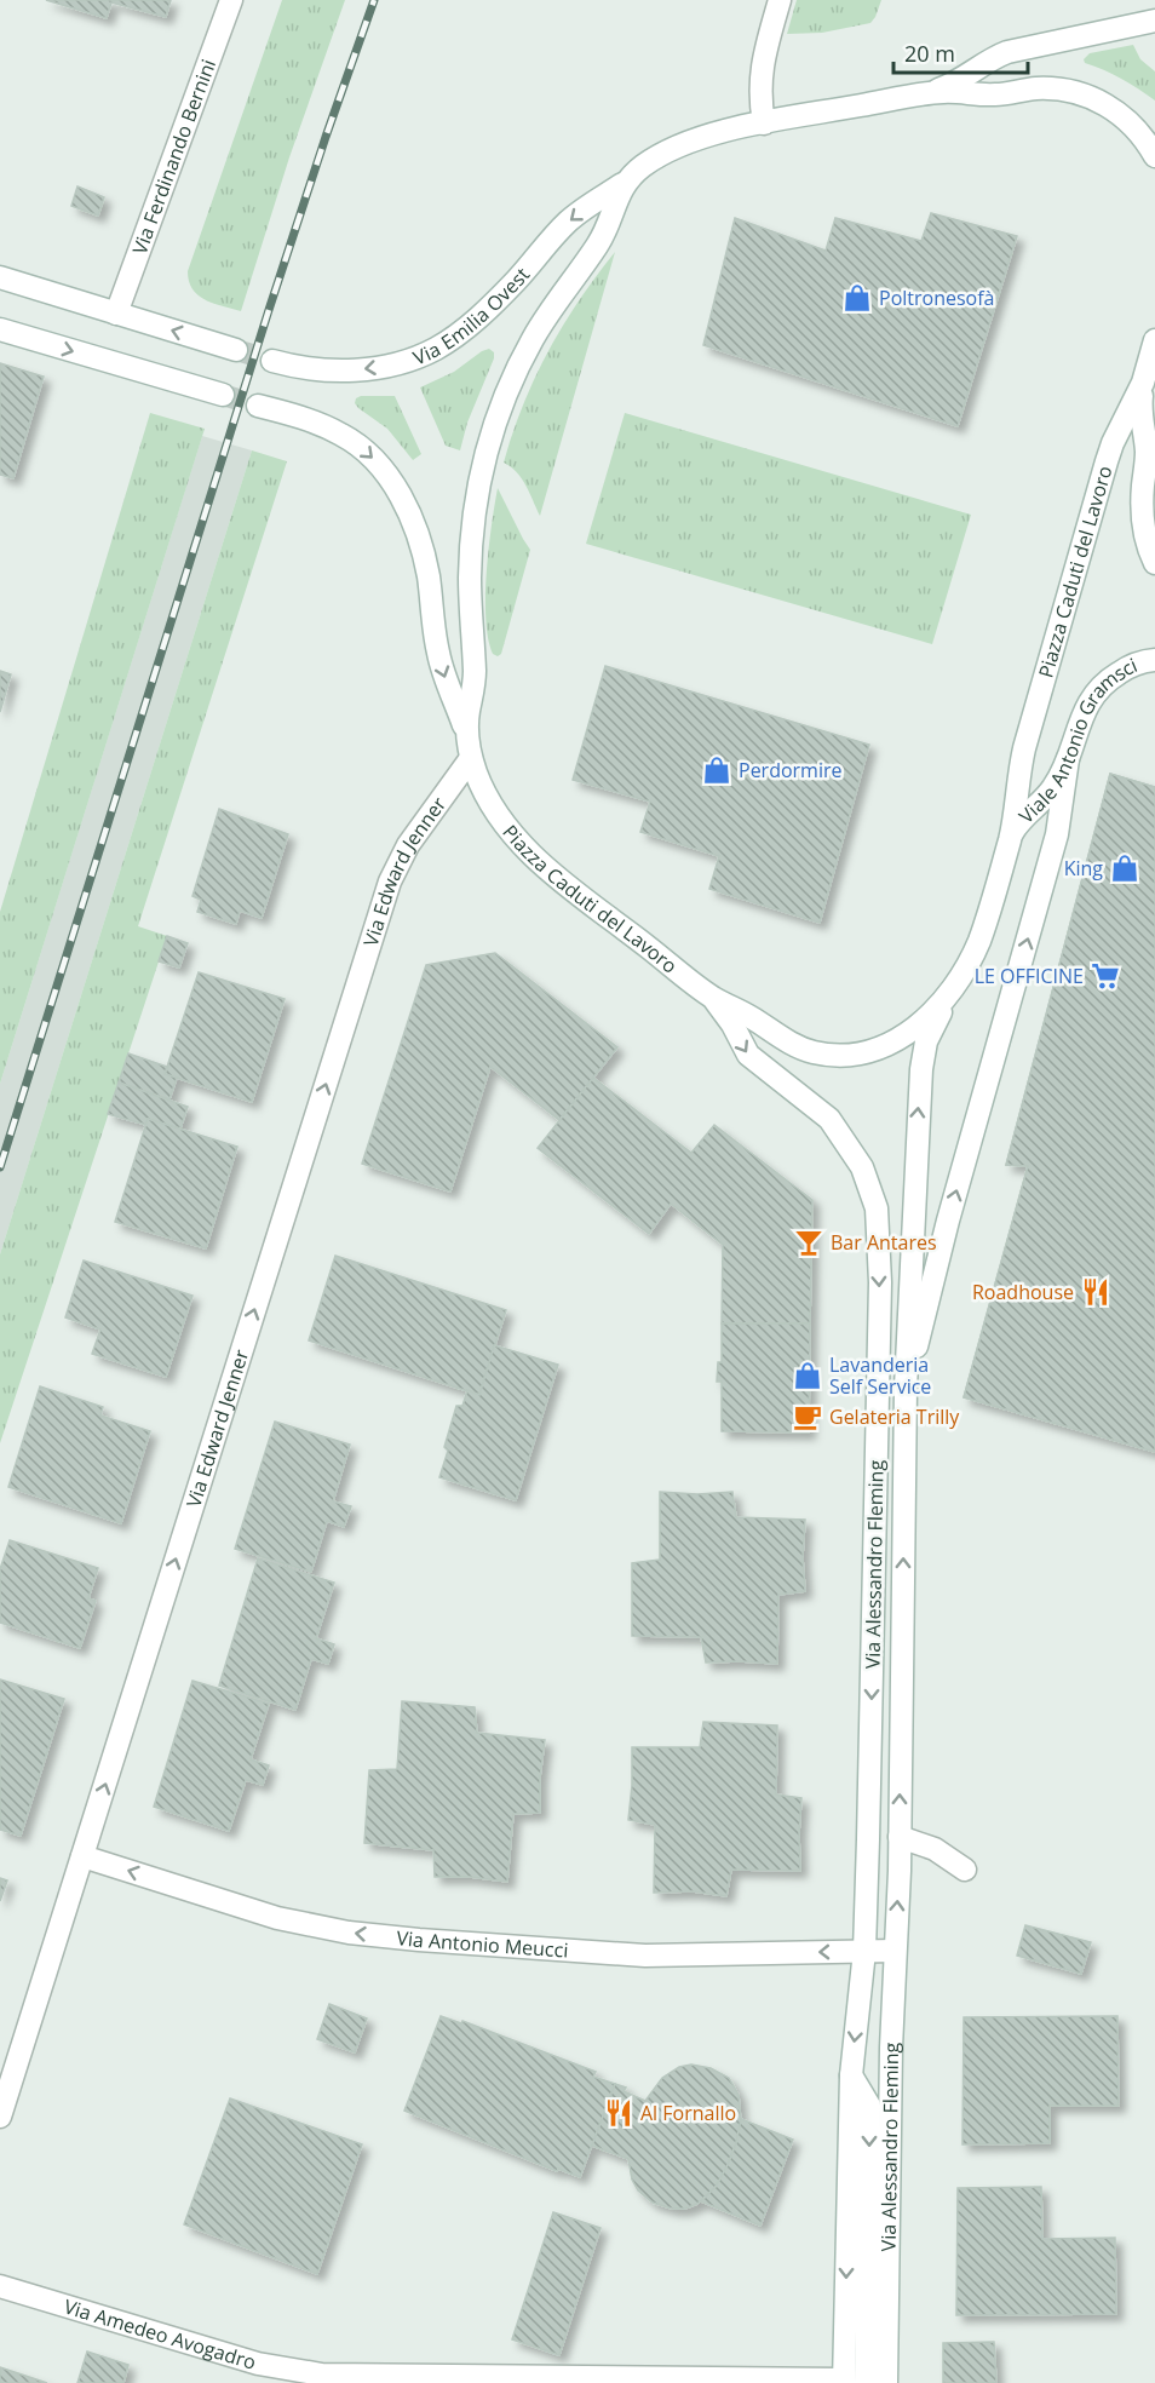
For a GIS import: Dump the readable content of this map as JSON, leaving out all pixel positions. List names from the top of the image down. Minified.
{"streets":{"main road":["Via Ferdinando Bernini","Via Emilia Ovest","Piazza Caduti del Lavoro","Viale Antonio Gramsci","Via Edward Jenner","Via Alessandro Fleming","Via Antonio Meucci","Via Amedeo Avogadro"]},"crossings":[["Via Emilia Ovest","Piazza Caduti del Lavoro"],["Piazza Caduti del Lavoro","Viale Antonio Gramsci"],["Piazza Caduti del Lavoro","Via Edward Jenner"],["Piazza Caduti del Lavoro","Via Alessandro Fleming"],["Via Edward Jenner","Via Antonio Meucci"],["Via Alessandro Fleming","Via Antonio Meucci"],["Via Alessandro Fleming","Via Amedeo Avogadro"]],"one_way":["Via Emilia Ovest","Via Edward Jenner","Via Antonio Meucci"],"places":{"shop":["Poltronesofà","Perdormire","King","Lavanderia Self Service"],"supermarket":["LE OFFICINE"],"bar":["Bar Antares"],"restaurant":["Roadhouse","Al Fornallo"],"cafe":["Gelateria Trilly"]},"scale_bar":"20 m"}
